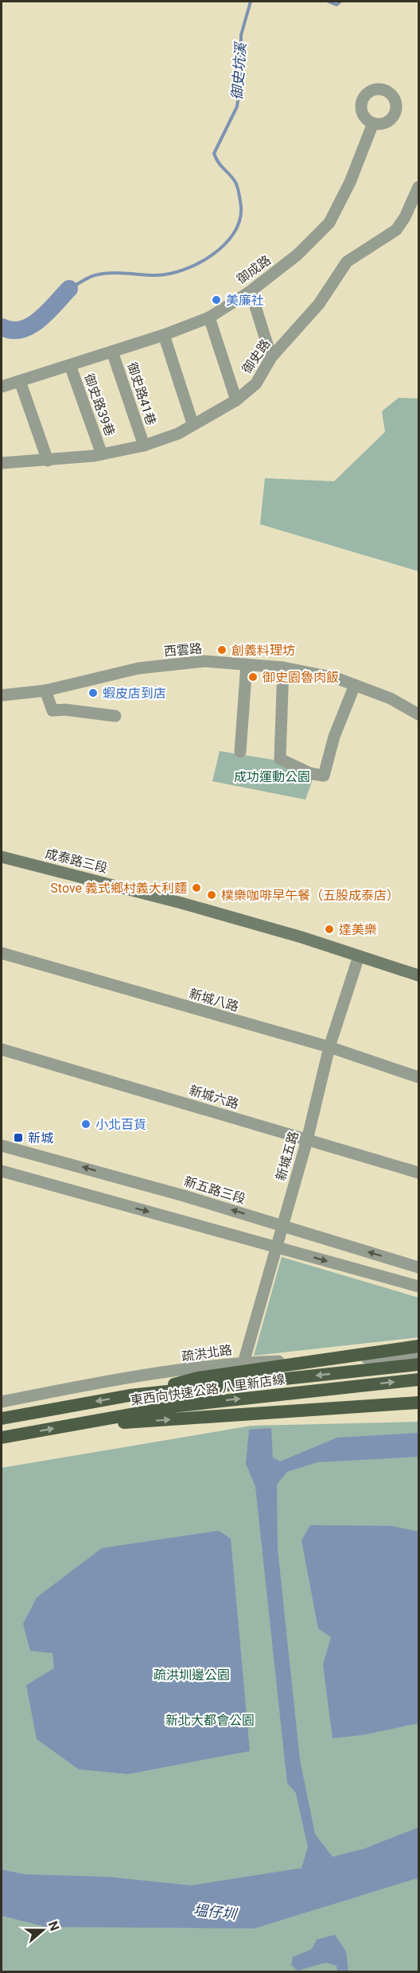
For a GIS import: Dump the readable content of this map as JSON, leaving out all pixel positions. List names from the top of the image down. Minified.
{"streets":{"highway":["東西向快速公路 八里新店線"],"main road":["成泰路三段"],"street":["御成路","御史路","御史路41巷","御史路39巷","西雲路","新城八路","新城六路","新城五路","新五路三段","疏洪北路"]},"crossings":[["御成路","御史路41巷"],["御成路","御史路39巷"],["御史路","御史路41巷"],["御史路","御史路39巷"],["成泰路三段","新城五路"],["新城八路","新城五路"],["新城六路","新城五路"],["新城五路","新五路三段"],["新城五路","疏洪北路"]],"water":["御史坑溪","塭仔圳"],"parks":["成功運動公園","疏洪圳邊公園","新北大都會公園"],"places":{"other":["美廉社","創義料理坊","御史園魯肉飯","蝦皮店到店","Stove 義式鄉村義大利麵","樸樂咖啡早午餐（五股成泰店）","達美樂","小北百貨"],"transit":["新城"]},"north":"right"}
